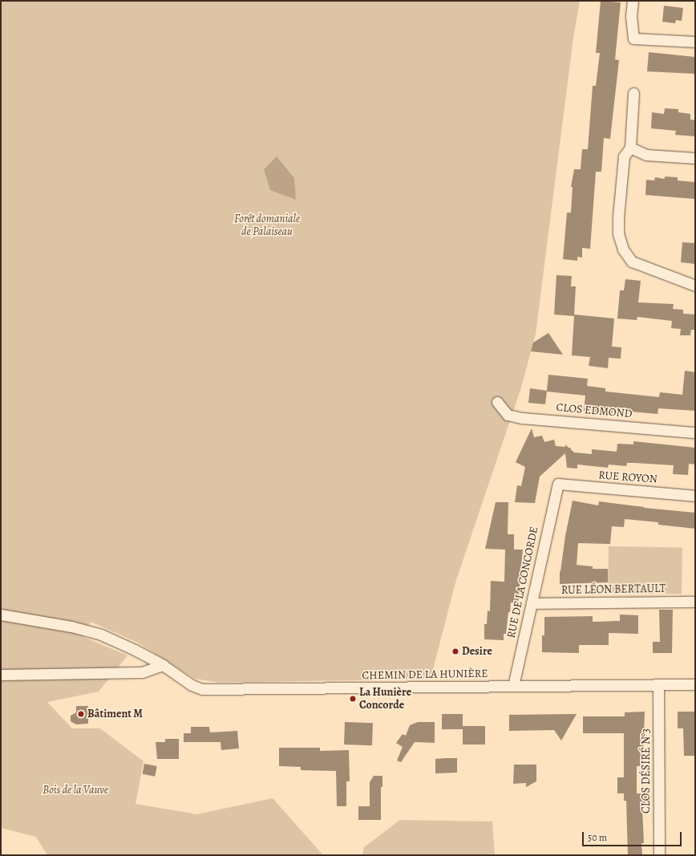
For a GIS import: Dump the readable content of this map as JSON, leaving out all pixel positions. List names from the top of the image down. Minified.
{"streets":{"street":["CLOS EDMOND","RUE ROYON","RUE DE LA CONCORDE","RUE LÉON BERTAULT","CHEMIN DE LA HUNIÈRE","CLOS DÉSIRÉ N°3"]},"crossings":[["RUE ROYON","RUE DE LA CONCORDE"],["RUE DE LA CONCORDE","RUE LÉON BERTAULT"],["RUE DE LA CONCORDE","CHEMIN DE LA HUNIÈRE"],["CHEMIN DE LA HUNIÈRE","CLOS DÉSIRÉ N°3"]],"parks":["Forêt domaniale de Palaiseau","Bois de la Vauve"],"places":["Desire","La Hunière Concorde","Bâtiment M"],"scale_bar":"50 m"}
